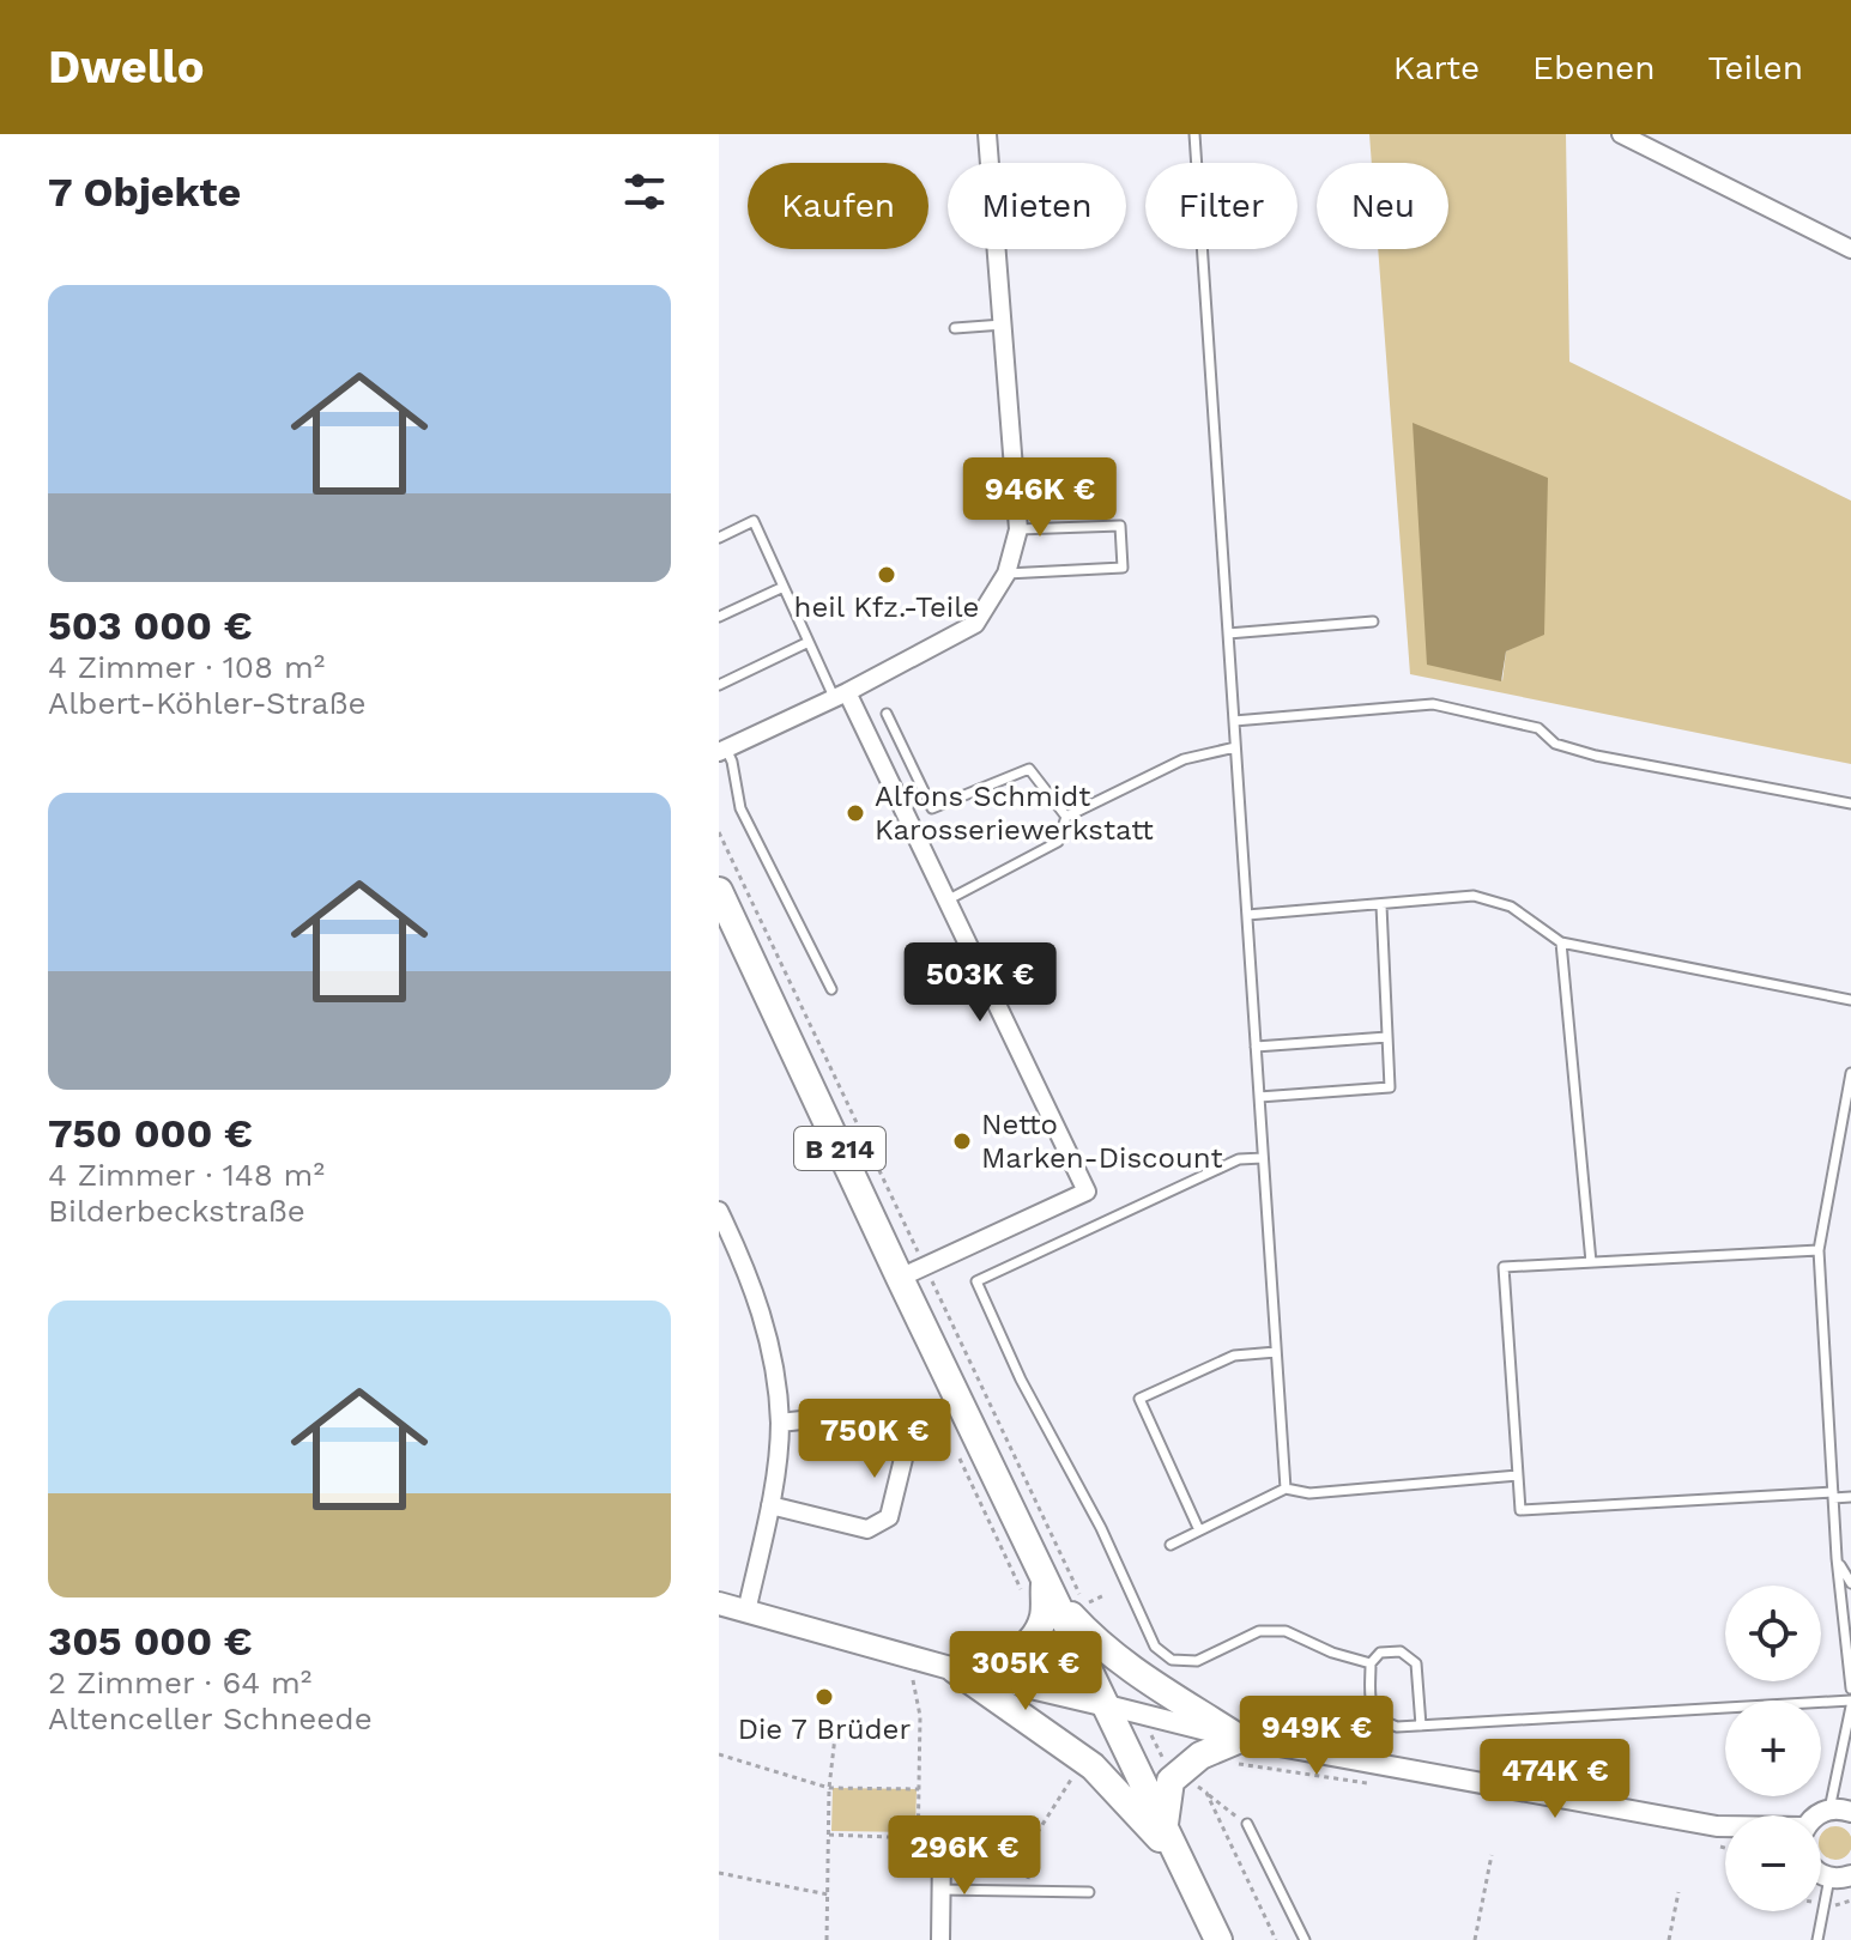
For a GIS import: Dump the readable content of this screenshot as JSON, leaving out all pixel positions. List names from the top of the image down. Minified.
{"streets":{"main road":["B 214"]},"places":["heil Kfz.-Teile","Alfons Schmidt Karosseriewerkstatt","Netto Marken-Discount","Die 7 Brüder"],"page":{"header":"Dwello","nav":["Karte","Ebenen","Teilen"],"heading":"7 Objekte","chip":["Kaufen","Mieten","Filter","Neu"],"list":[{"name":"503 000 €","note":"4 Zimmer · 108 m² · Albert-Köhler-Straße"},{"name":"750 000 €","note":"4 Zimmer · 148 m² · Bilderbeckstraße"},{"name":"305 000 €","note":"2 Zimmer · 64 m² · Altenceller Schneede"}],"price":["946K €","503K €","750K €","305K €","949K €","474K €","296K €"],"map_buttons":["+","−"]}}
